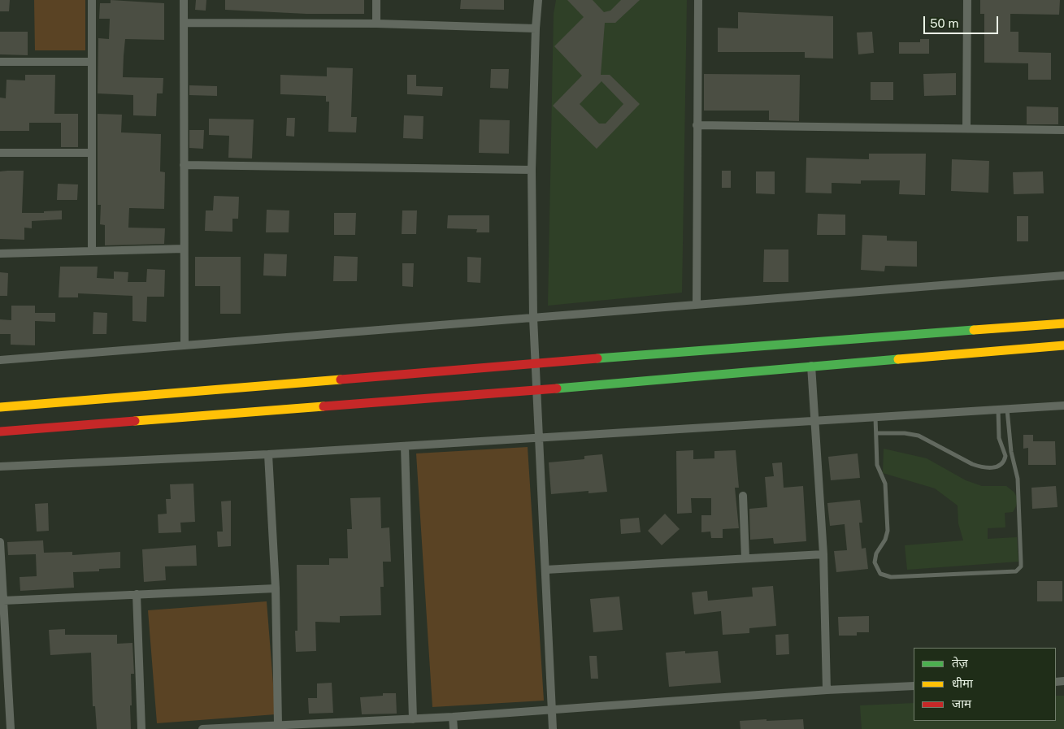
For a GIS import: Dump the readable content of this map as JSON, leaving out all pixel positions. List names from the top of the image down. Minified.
{"legend":["तेज़","धीमा","जाम"],"scale_bar":"50 m"}
